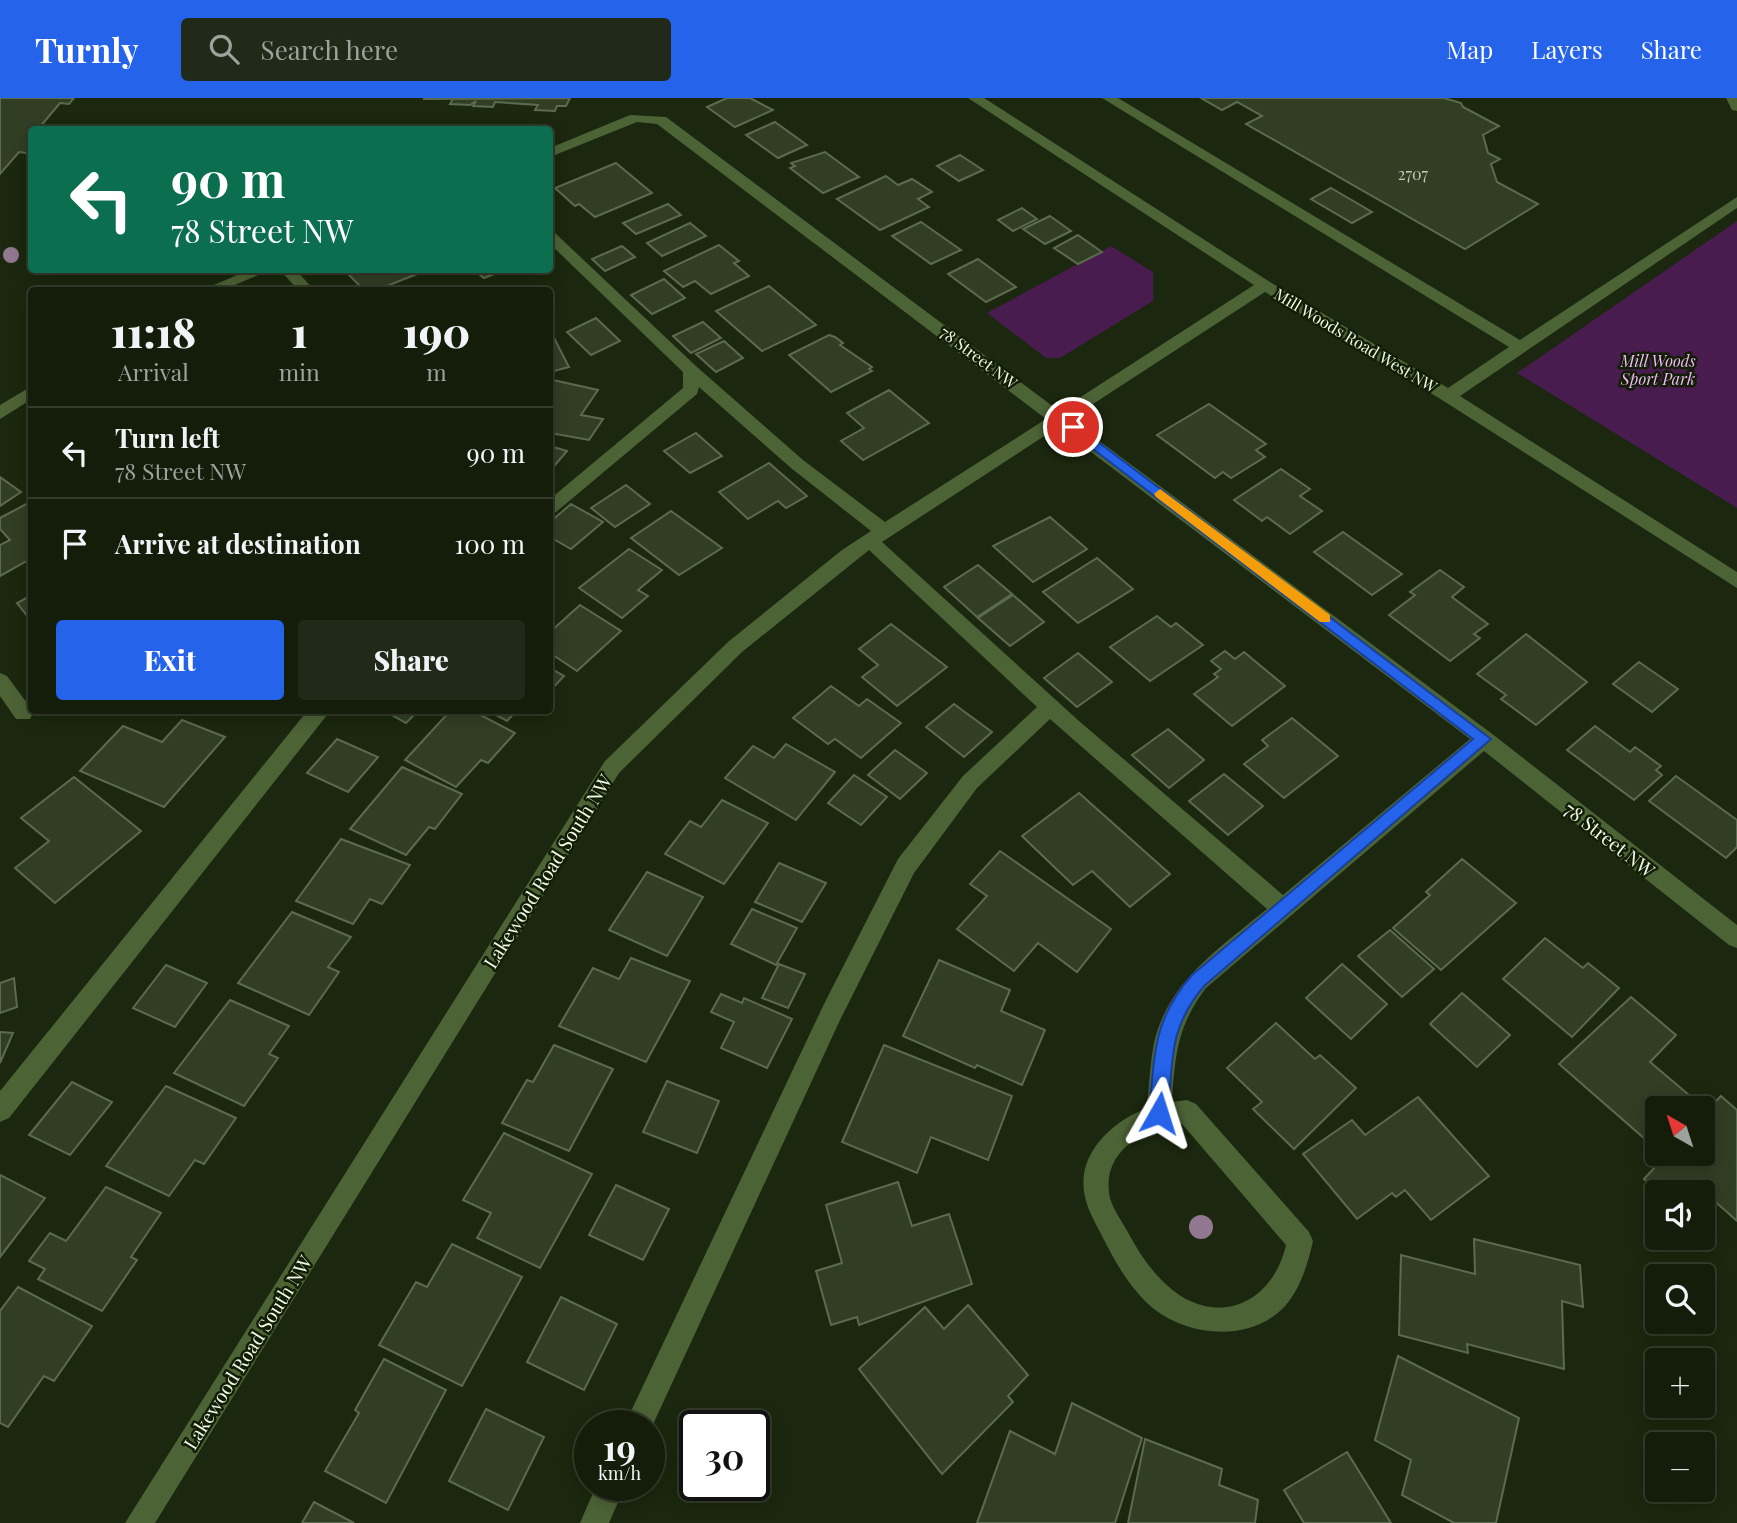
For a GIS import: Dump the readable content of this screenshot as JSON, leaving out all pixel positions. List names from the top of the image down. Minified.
{"streets":{"street":["Mill Woods Road West NW","78 Street NW","Lakewood Road South NW"]},"crossings":[["Mill Woods Road West NW","Lakewood Road South NW"],["78 Street NW","Lakewood Road South NW"]],"parks":["Mill Woods Sport Park"],"house_numbers":["2707"],"north":"top left","page":{"header":"Turnly","search":"Search here","nav":["Map","Layers","Share"],"turn":["90 m","78 Street NW"],"eta":["11:18","Arrival","1","min","190","m"],"list":[{"name":"Turn left","note":"78 Street NW","value":"90 m"},{"name":"Arrive at destination","value":"100 m"}],"buttons":["Exit","Share"],"map_buttons":["+","−"],"speed":"19 km/h","limit":"30"}}
